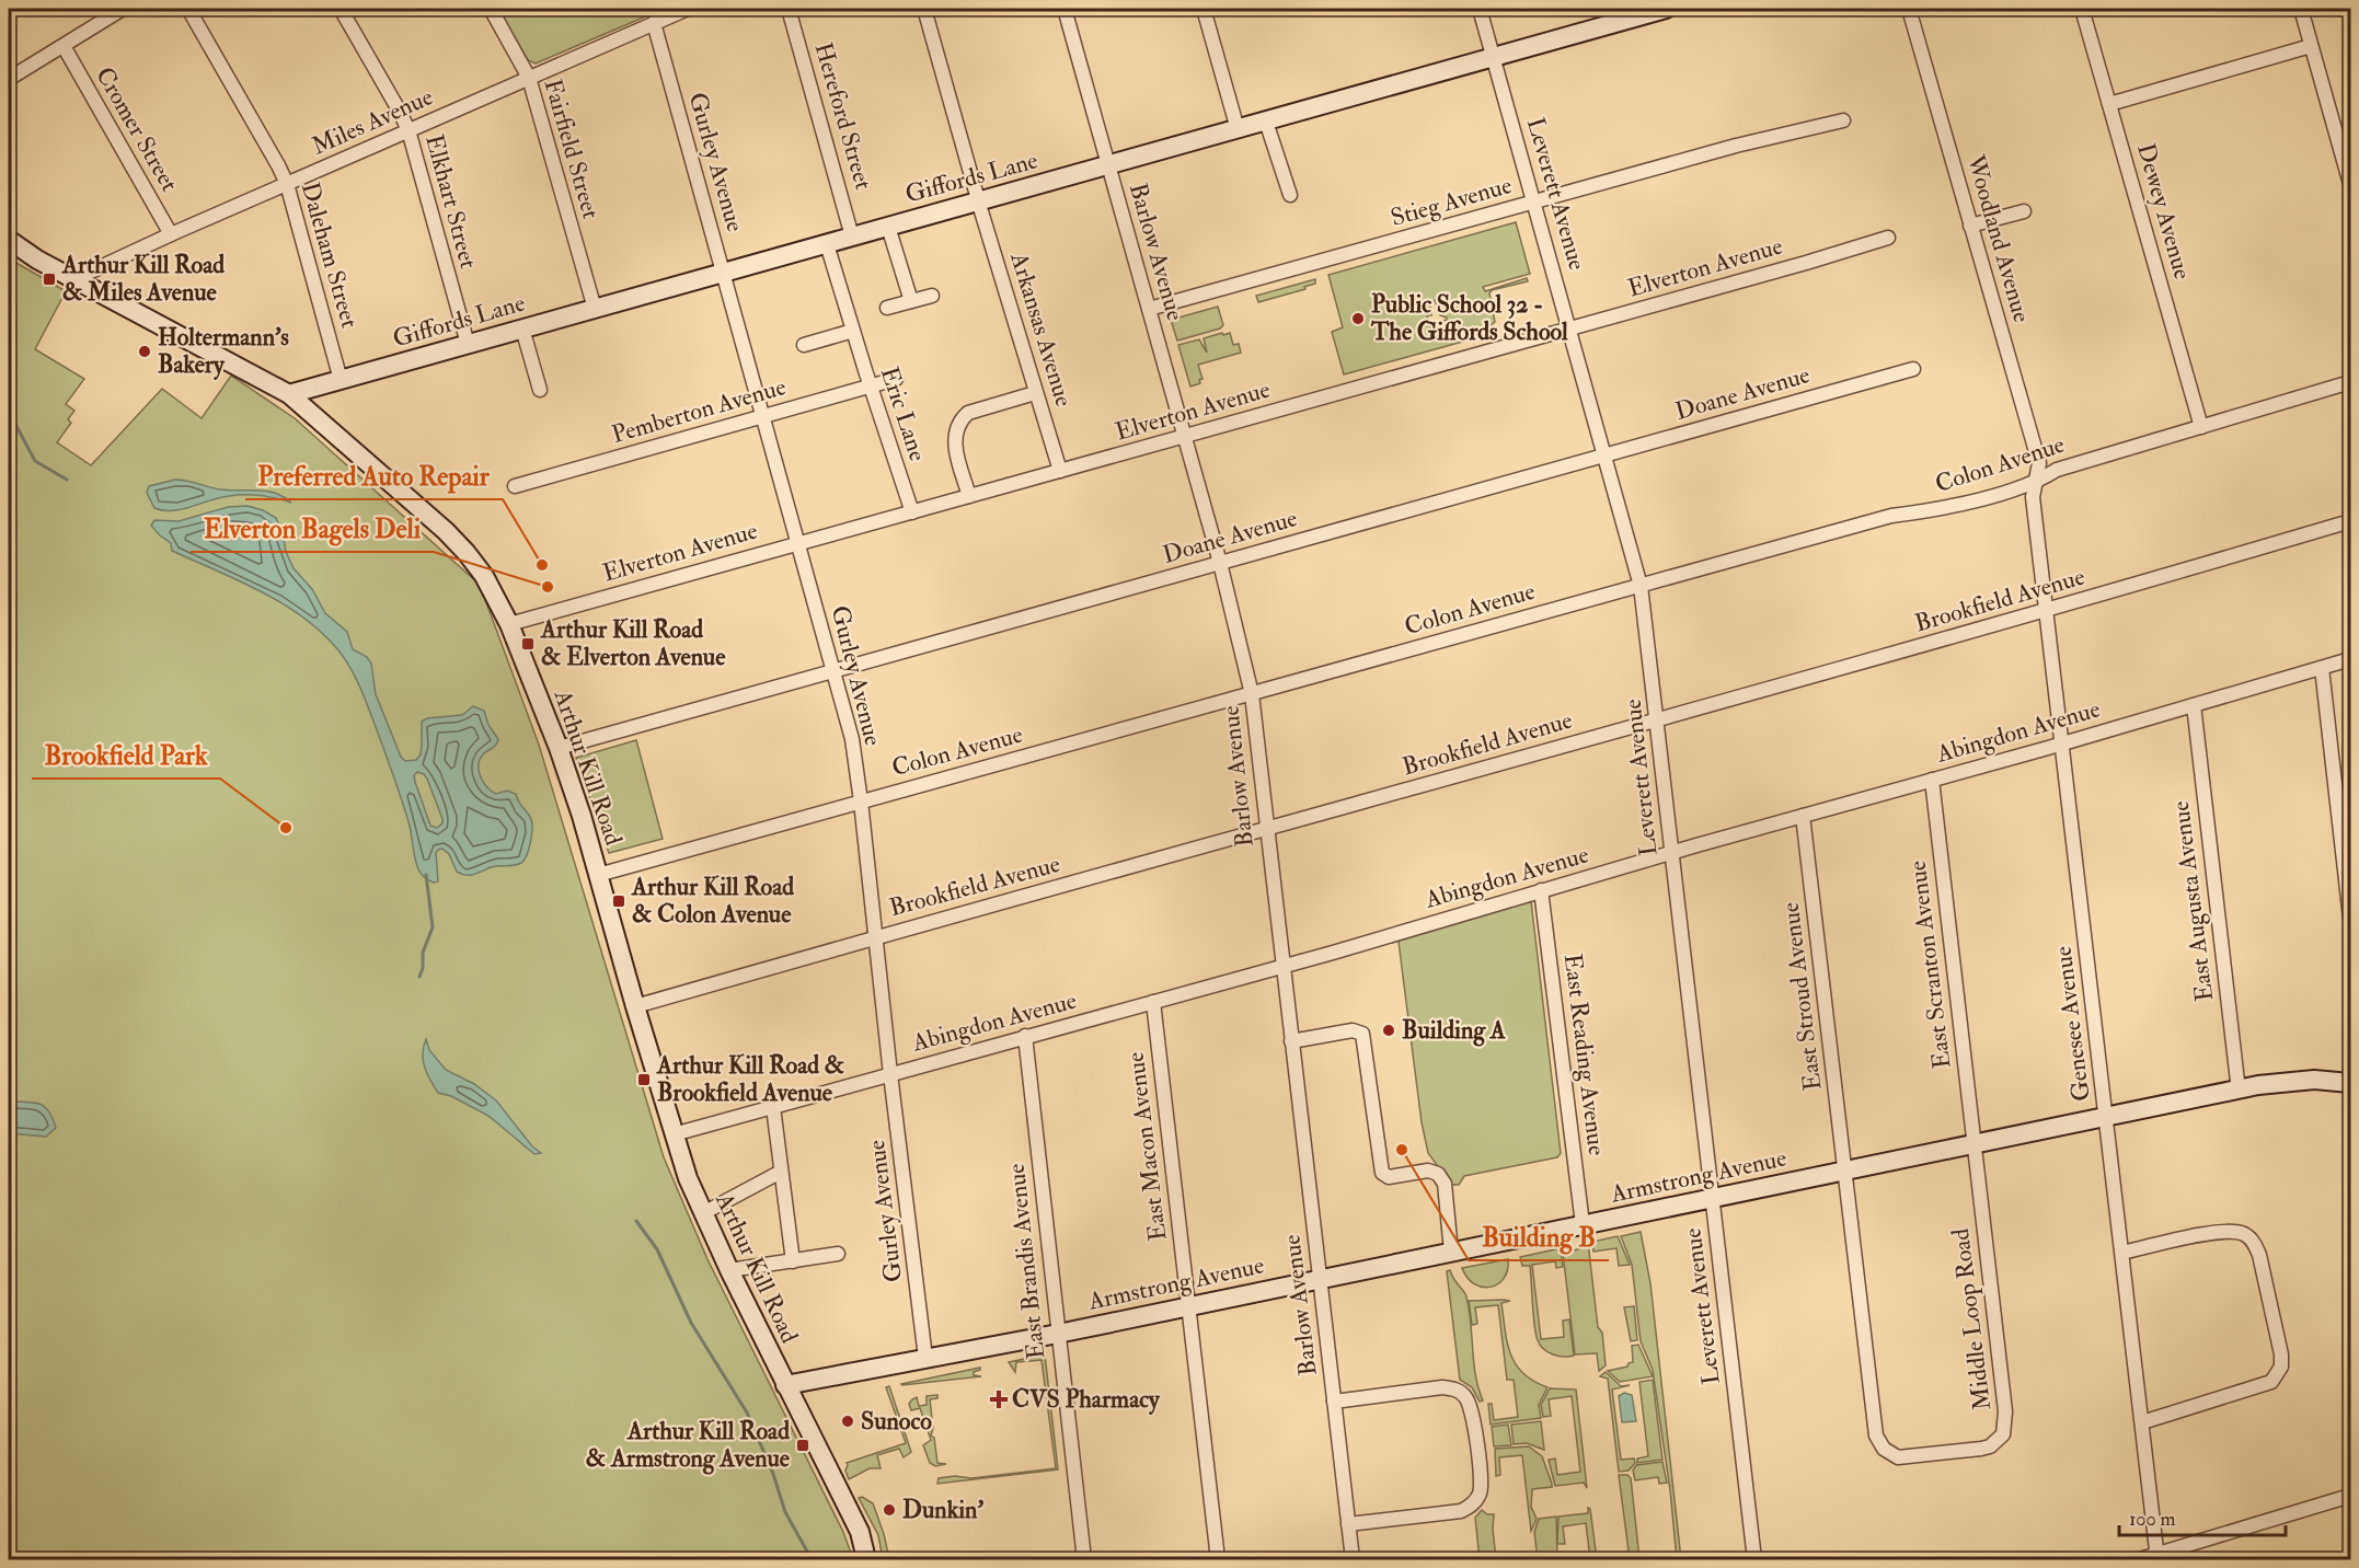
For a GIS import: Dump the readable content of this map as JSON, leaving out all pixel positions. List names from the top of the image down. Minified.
{"streets":{"street":["Hereford Street","Miles Avenue","Cromer Street","Fairfield Street","Gurley Avenue","Giffords Lane","Leverett Avenue","Elkhart Street","Stieg Avenue","Dewey Avenue","Woodland Avenue","Barlow Avenue","Daleham Street","Elverton Avenue","Arkansas Avenue","Doane Avenue","Pemberton Avenue","Eric Lane","Colon Avenue","Brookfield Avenue","Abingdon Avenue","Arthur Kill Road","East Augusta Avenue","East Scranton Avenue","East Stroud Avenue","Genesee Avenue","East Reading Avenue","East Macon Avenue","Armstrong Avenue","East Brandis Avenue","Middle Loop Road"]},"crossings":[["Hereford Street","Giffords Lane"],["Miles Avenue","Cromer Street"],["Miles Avenue","Fairfield Street"],["Miles Avenue","Gurley Avenue"],["Miles Avenue","Elkhart Street"],["Miles Avenue","Daleham Street"],["Miles Avenue","Arthur Kill Road"],["Fairfield Street","Giffords Lane"],["Gurley Avenue","Giffords Lane"],["Gurley Avenue","Elverton Avenue"],["Gurley Avenue","Doane Avenue"],["Gurley Avenue","Pemberton Avenue"],["Gurley Avenue","Colon Avenue"],["Gurley Avenue","Brookfield Avenue"],["Gurley Avenue","Abingdon Avenue"],["Gurley Avenue","Armstrong Avenue"],["Giffords Lane","Leverett Avenue"],["Giffords Lane","Elkhart Street"],["Giffords Lane","Barlow Avenue"],["Giffords Lane","Daleham Street"],["Giffords Lane","Arkansas Avenue"],["Giffords Lane","Eric Lane"],["Giffords Lane","Arthur Kill Road"],["Leverett Avenue","Stieg Avenue"],["Leverett Avenue","Elverton Avenue"],["Leverett Avenue","Doane Avenue"],["Leverett Avenue","Colon Avenue"],["Leverett Avenue","Brookfield Avenue"],["Leverett Avenue","Abingdon Avenue"],["Leverett Avenue","Armstrong Avenue"],["Stieg Avenue","Barlow Avenue"],["Dewey Avenue","Colon Avenue"],["Woodland Avenue","Colon Avenue"],["Woodland Avenue","Genesee Avenue"],["Barlow Avenue","Elverton Avenue"],["Barlow Avenue","Doane Avenue"],["Barlow Avenue","Colon Avenue"],["Barlow Avenue","Brookfield Avenue"],["Barlow Avenue","Abingdon Avenue"],["Barlow Avenue","Armstrong Avenue"],["Elverton Avenue","Arkansas Avenue"],["Elverton Avenue","Eric Lane"],["Elverton Avenue","Arthur Kill Road"],["Doane Avenue","Arthur Kill Road"],["Pemberton Avenue","Eric Lane"],["Colon Avenue","Arthur Kill Road"],["Colon Avenue","Genesee Avenue"],["Brookfield Avenue","Arthur Kill Road"],["Brookfield Avenue","Genesee Avenue"],["Abingdon Avenue","Arthur Kill Road"],["Abingdon Avenue","East Augusta Avenue"],["Abingdon Avenue","East Scranton Avenue"],["Abingdon Avenue","East Stroud Avenue"],["Abingdon Avenue","Genesee Avenue"],["Abingdon Avenue","East Reading Avenue"],["Abingdon Avenue","East Macon Avenue"],["Abingdon Avenue","East Brandis Avenue"],["Arthur Kill Road","Armstrong Avenue"],["East Augusta Avenue","Armstrong Avenue"],["East Scranton Avenue","Armstrong Avenue"],["East Scranton Avenue","Middle Loop Road"],["East Stroud Avenue","Armstrong Avenue"],["East Stroud Avenue","Middle Loop Road"],["Genesee Avenue","Armstrong Avenue"],["East Reading Avenue","Armstrong Avenue"],["East Macon Avenue","Armstrong Avenue"],["Armstrong Avenue","East Brandis Avenue"],["Armstrong Avenue","Middle Loop Road"]],"places":{"transit":["Arthur Kill Road & Miles Avenue","Arthur Kill Road & Elverton Avenue","Arthur Kill Road & Colon Avenue","Arthur Kill Road & Brookfield Avenue","Arthur Kill Road & Armstrong Avenue"],"other":["Public School 32 - The Giffords School","Holtermann's Bakery","Preferred Auto Repair","Elverton Bagels Deli","Brookfield Park","Building A","Building B","Sunoco","Dunkin'"],"health":["CVS Pharmacy"]},"scale_bar":"100 m"}
